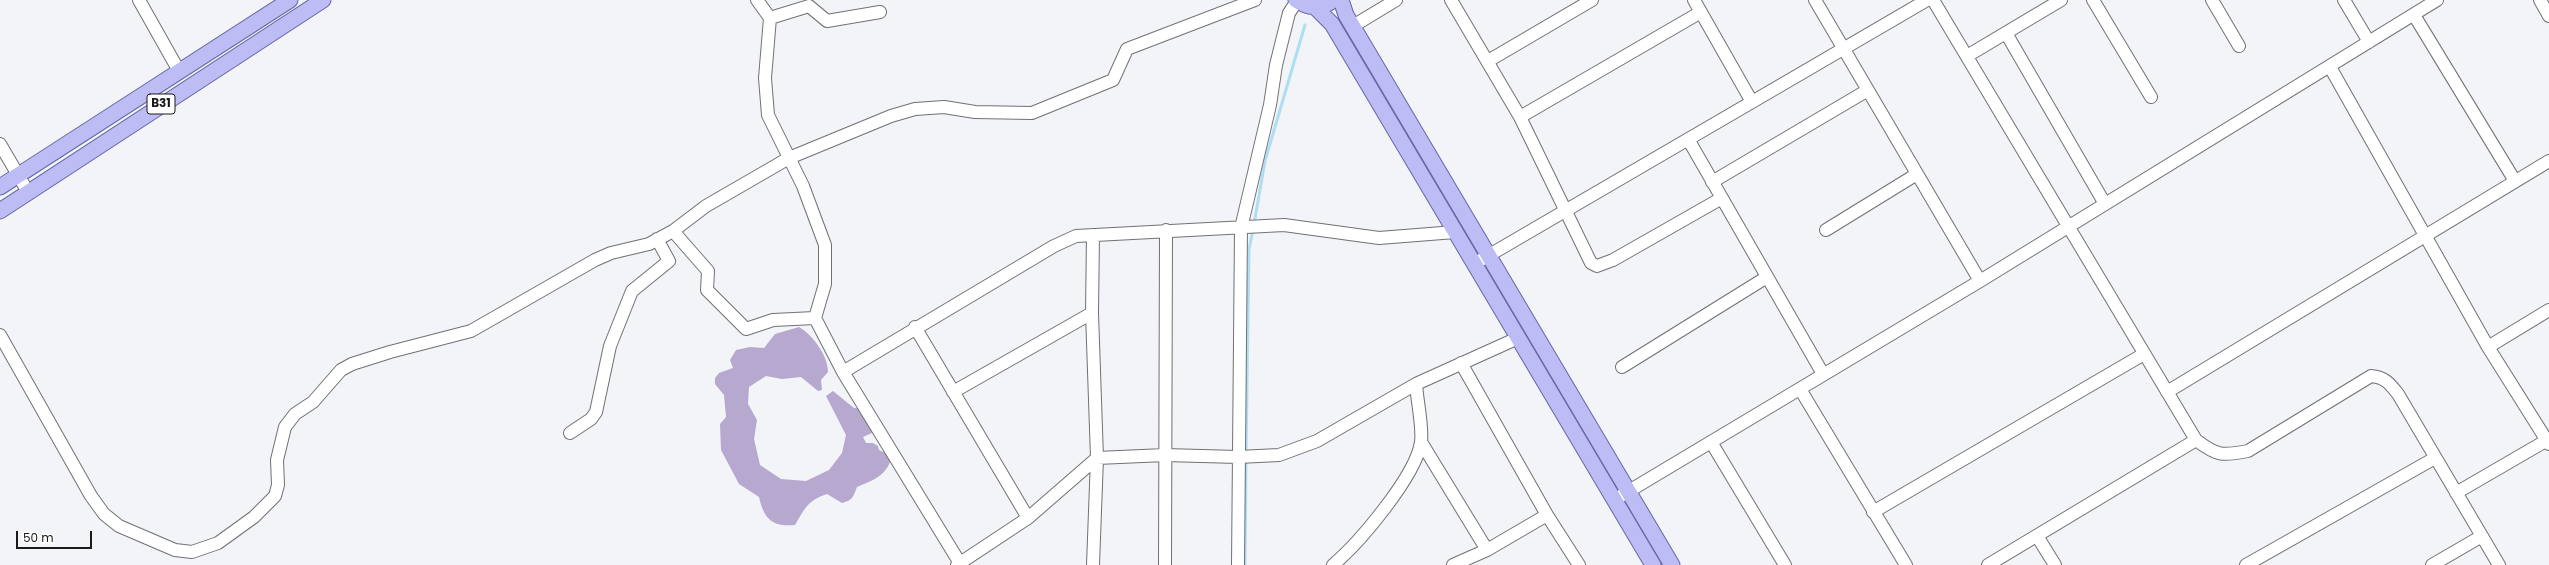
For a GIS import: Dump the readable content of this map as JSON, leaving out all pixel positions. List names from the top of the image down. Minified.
{"streets":{"main road":["B31"]},"scale_bar":"50 m"}
